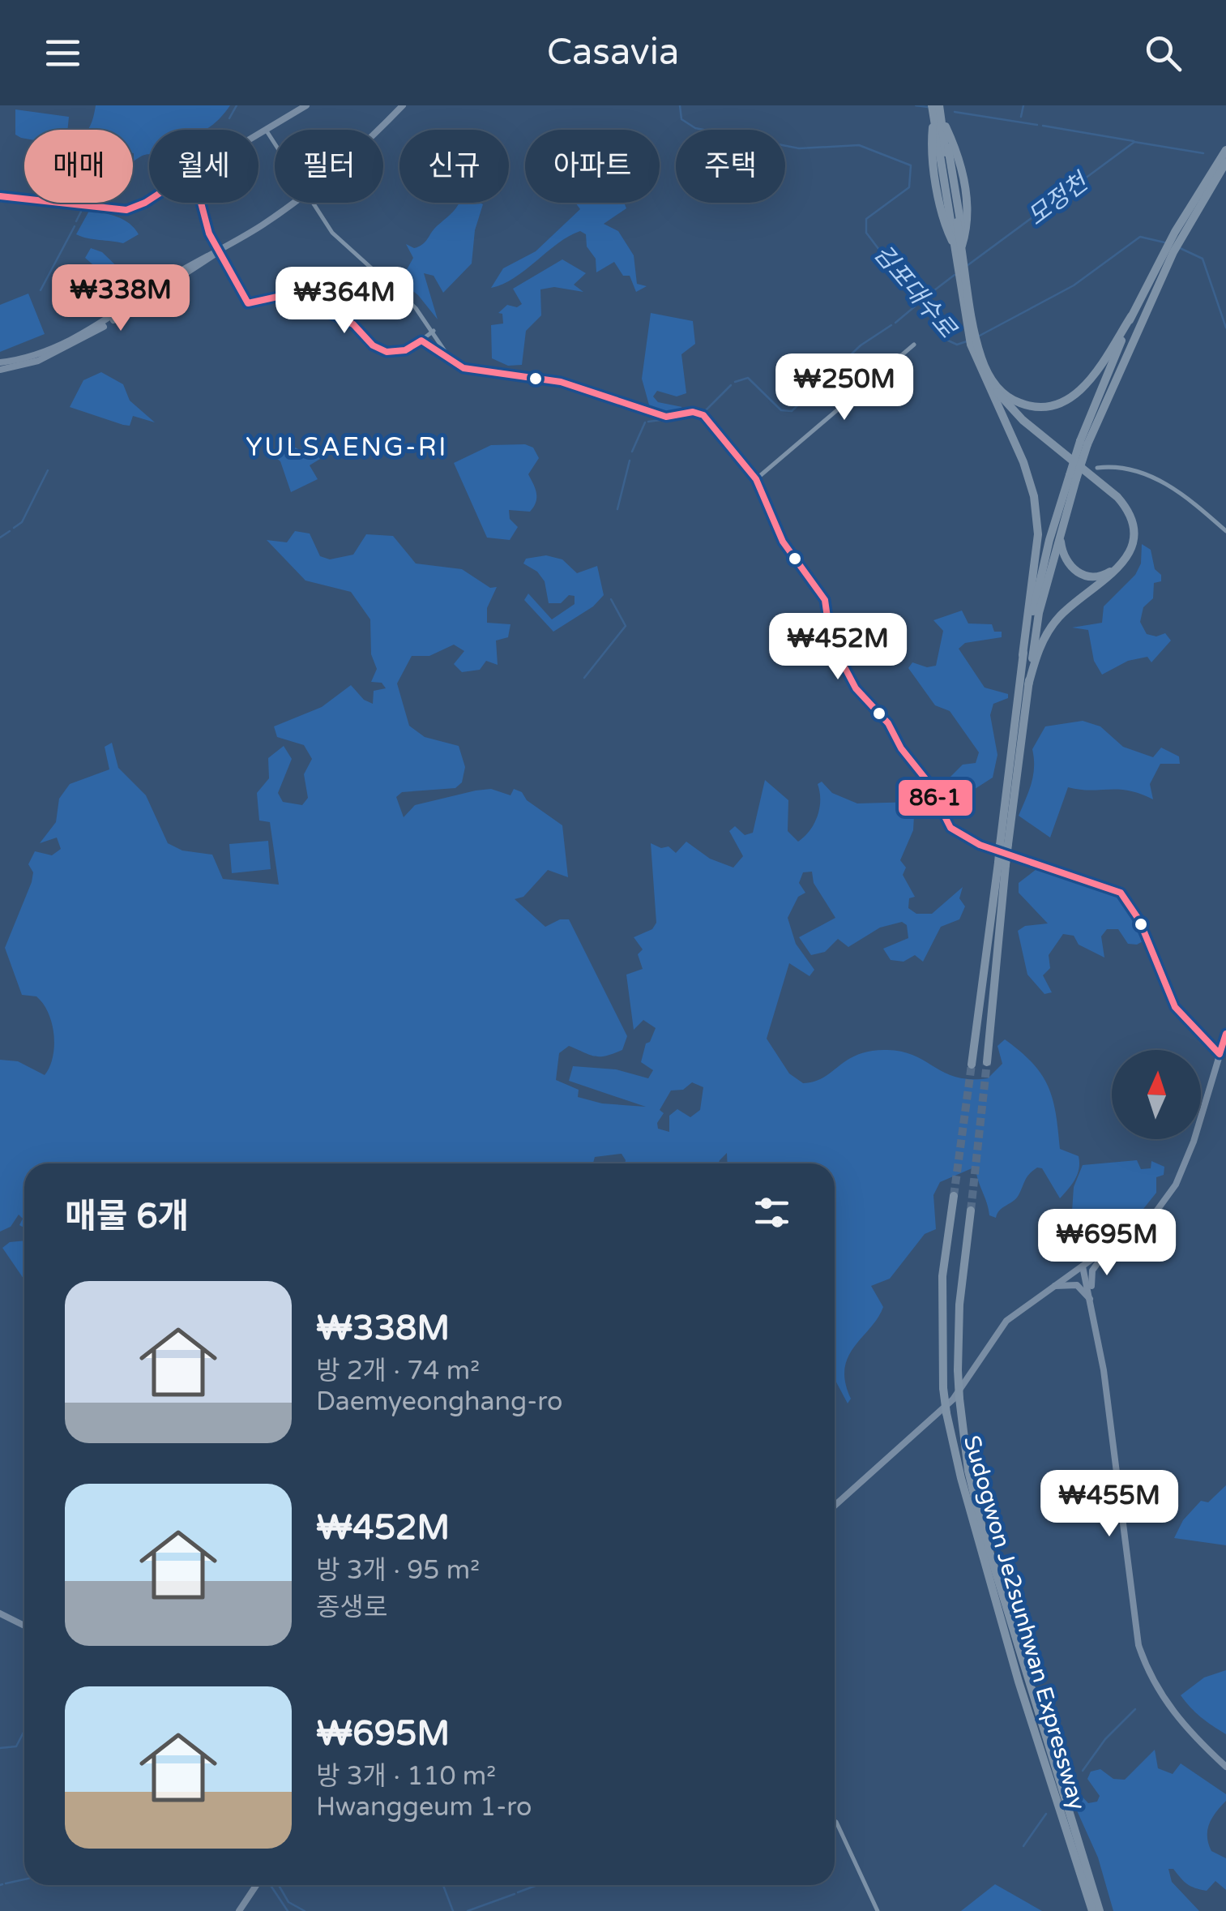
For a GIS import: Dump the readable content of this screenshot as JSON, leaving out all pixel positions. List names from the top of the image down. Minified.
{"streets":{"highway":["Sudogwon Je2sunhwan Expressway"]},"districts":["YULSAENG-RI"],"water":["모정천","김포대수로"],"lines":["transit line 86-1"],"north":"top","page":{"header":"Casavia","chip":["매매","월세","필터","신규","아파트","주택"],"price":["₩338M","₩364M","₩250M","₩452M","₩695M","₩455M"],"heading":"매물 6개","list":[{"name":"₩338M","note":"방 2개 · 74 m² · Daemyeonghang-ro"},{"name":"₩452M","note":"방 3개 · 95 m² · 종생로"},{"name":"₩695M","note":"방 3개 · 110 m² · Hwanggeum 1-ro"}]}}
